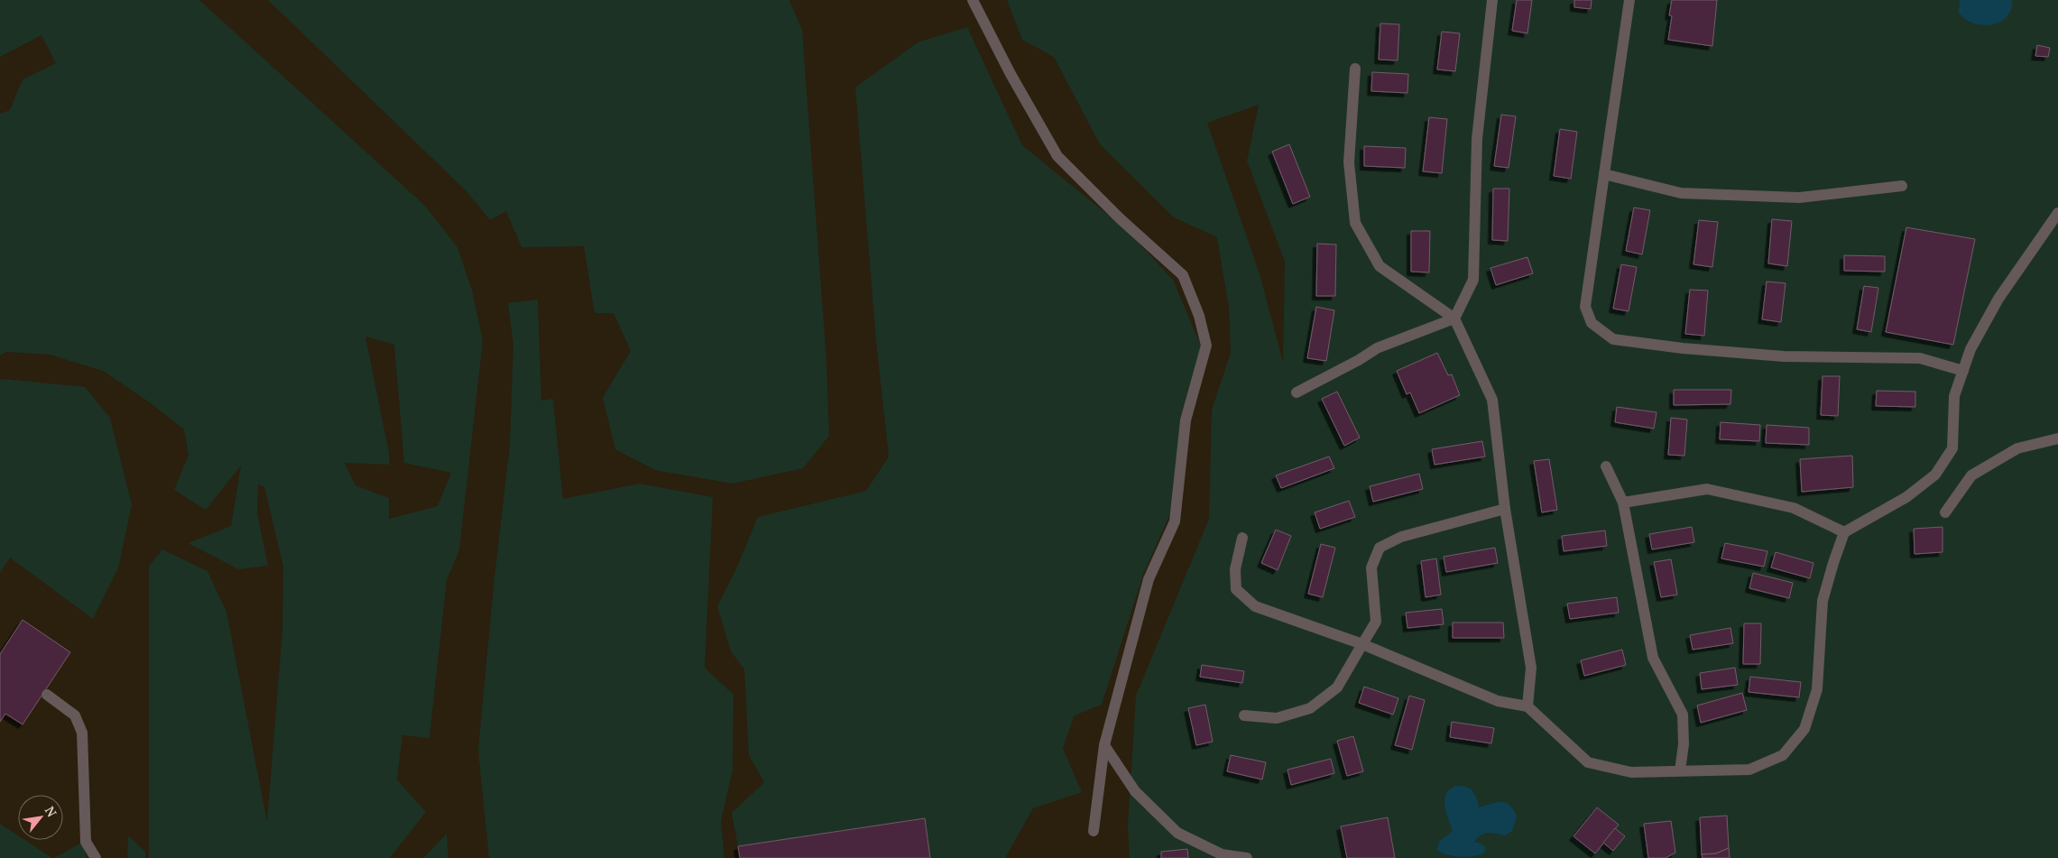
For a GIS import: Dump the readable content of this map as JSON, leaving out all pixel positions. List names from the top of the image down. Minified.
{"north":"top right"}
